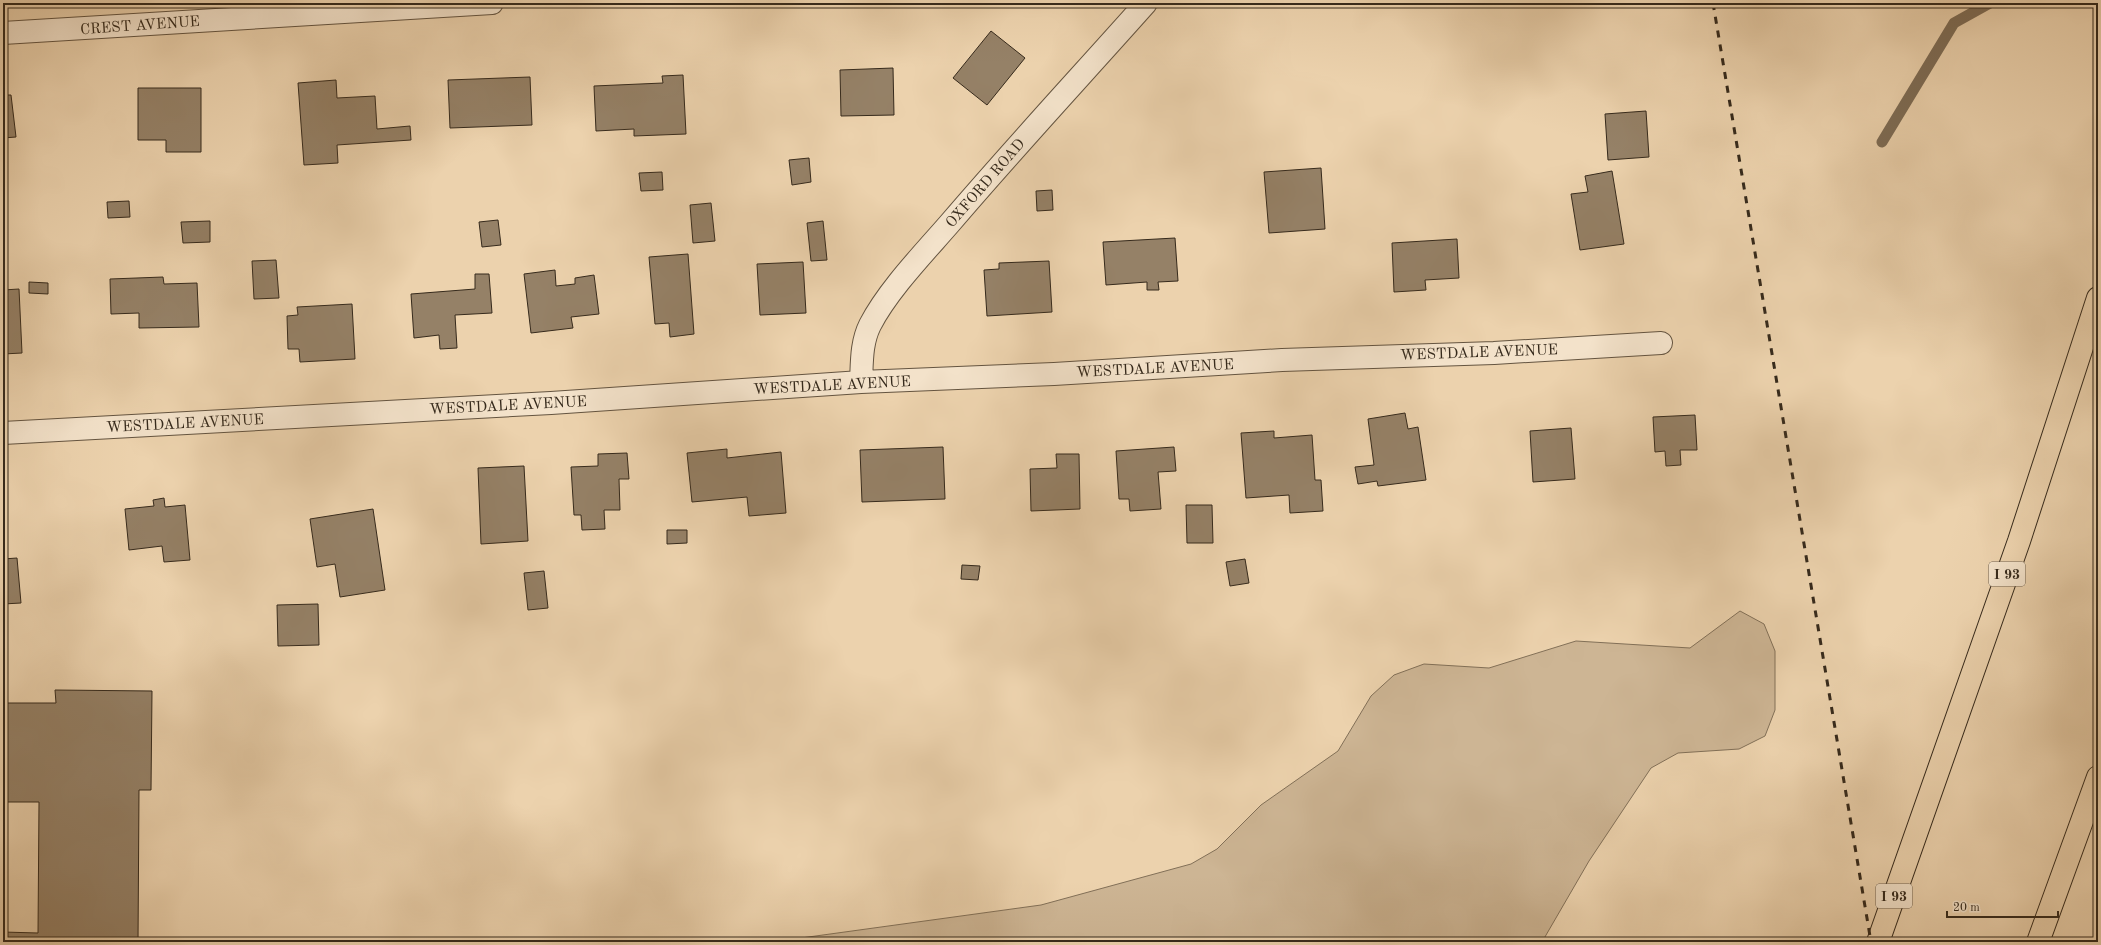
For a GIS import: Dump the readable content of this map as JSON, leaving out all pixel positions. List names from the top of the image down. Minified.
{"streets":{"highway":["I 93"],"street":["CREST AVENUE","OXFORD ROAD","WESTDALE AVENUE"]},"crossings":[["OXFORD ROAD","WESTDALE AVENUE"]],"scale_bar":"20 m"}
